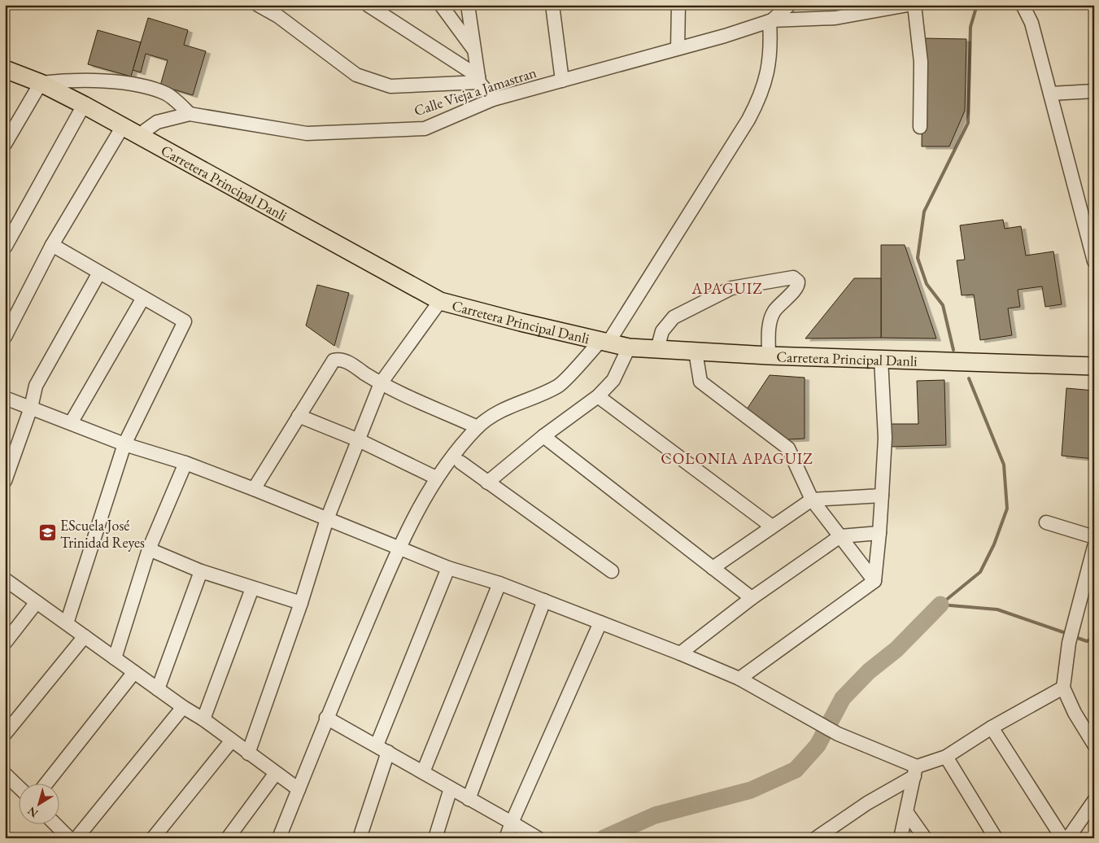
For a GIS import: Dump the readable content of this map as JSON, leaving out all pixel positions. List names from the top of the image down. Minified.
{"streets":{"main road":["Carretera Principal Danli"],"street":["Calle Vieja a Jamastran"]},"crossings":[["Calle Vieja a Jamastran","Carretera Principal Danli"]],"districts":["APAGUIZ","COLONIA APAGUIZ"],"places":{"school or university":["EScuela José Trinidad Reyes"]},"north":"bottom left"}
